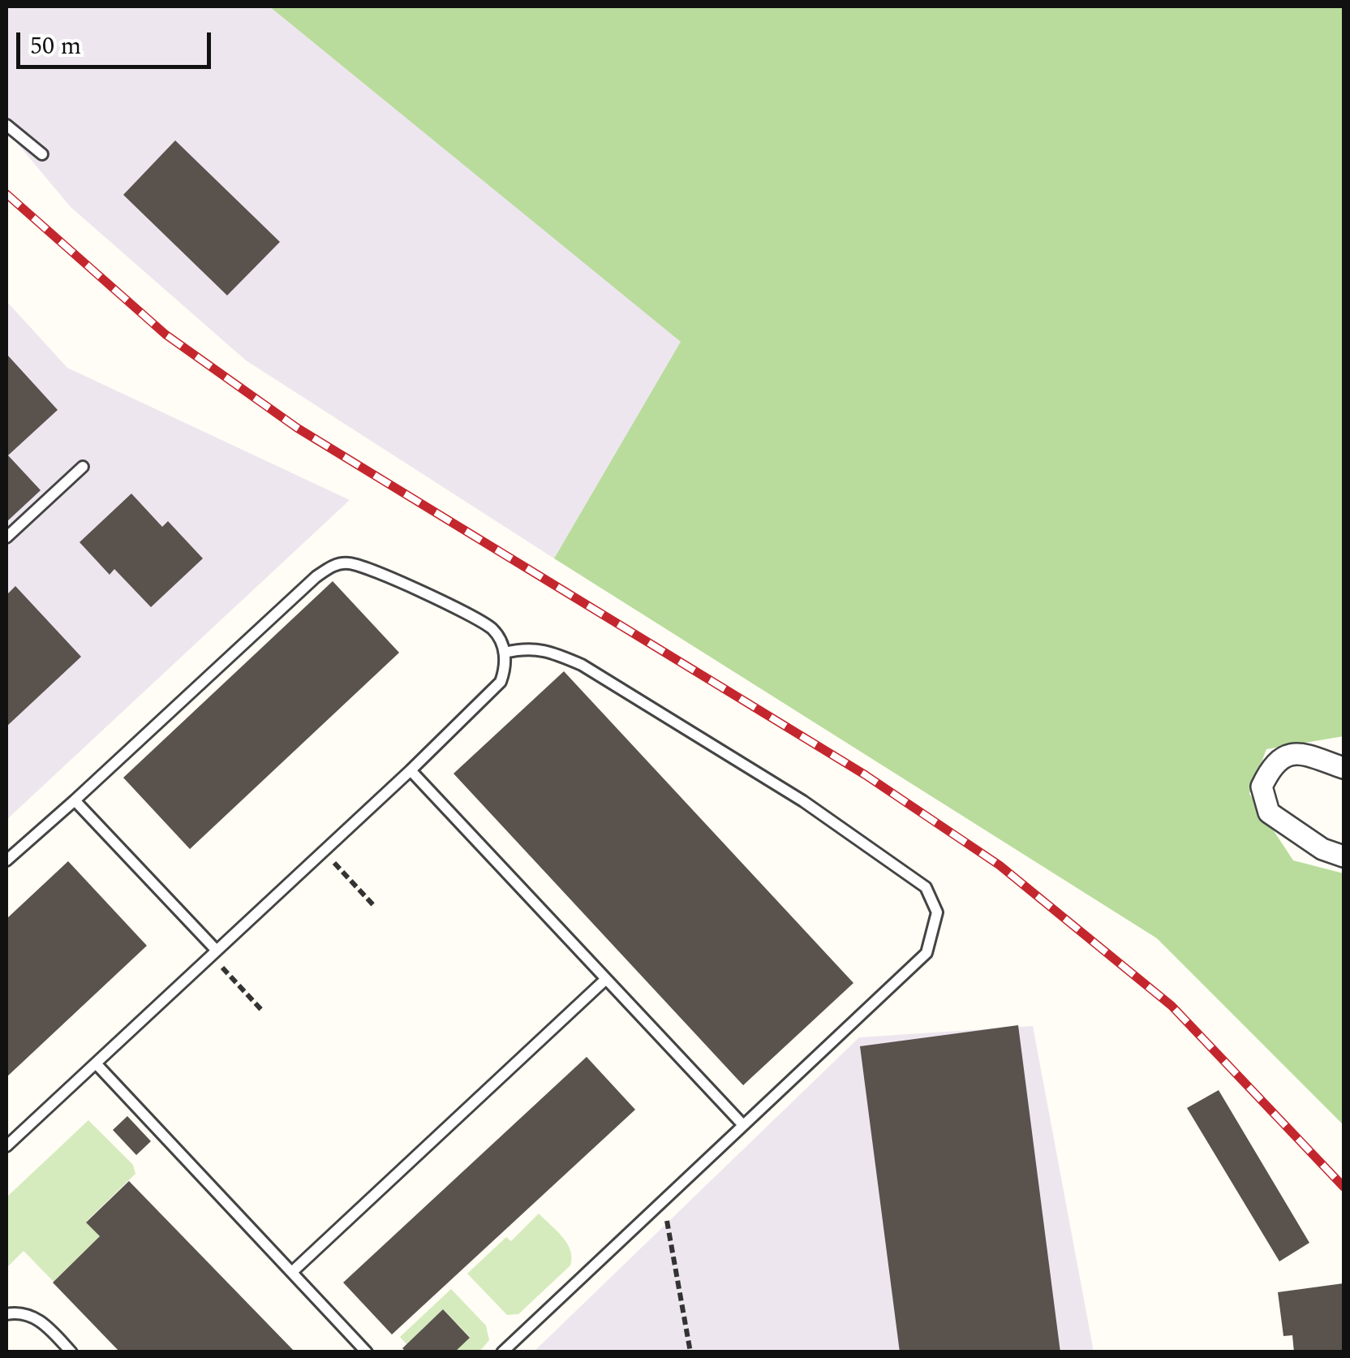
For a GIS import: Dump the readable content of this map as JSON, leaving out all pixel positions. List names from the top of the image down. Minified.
{"scale_bar":"50 m"}
